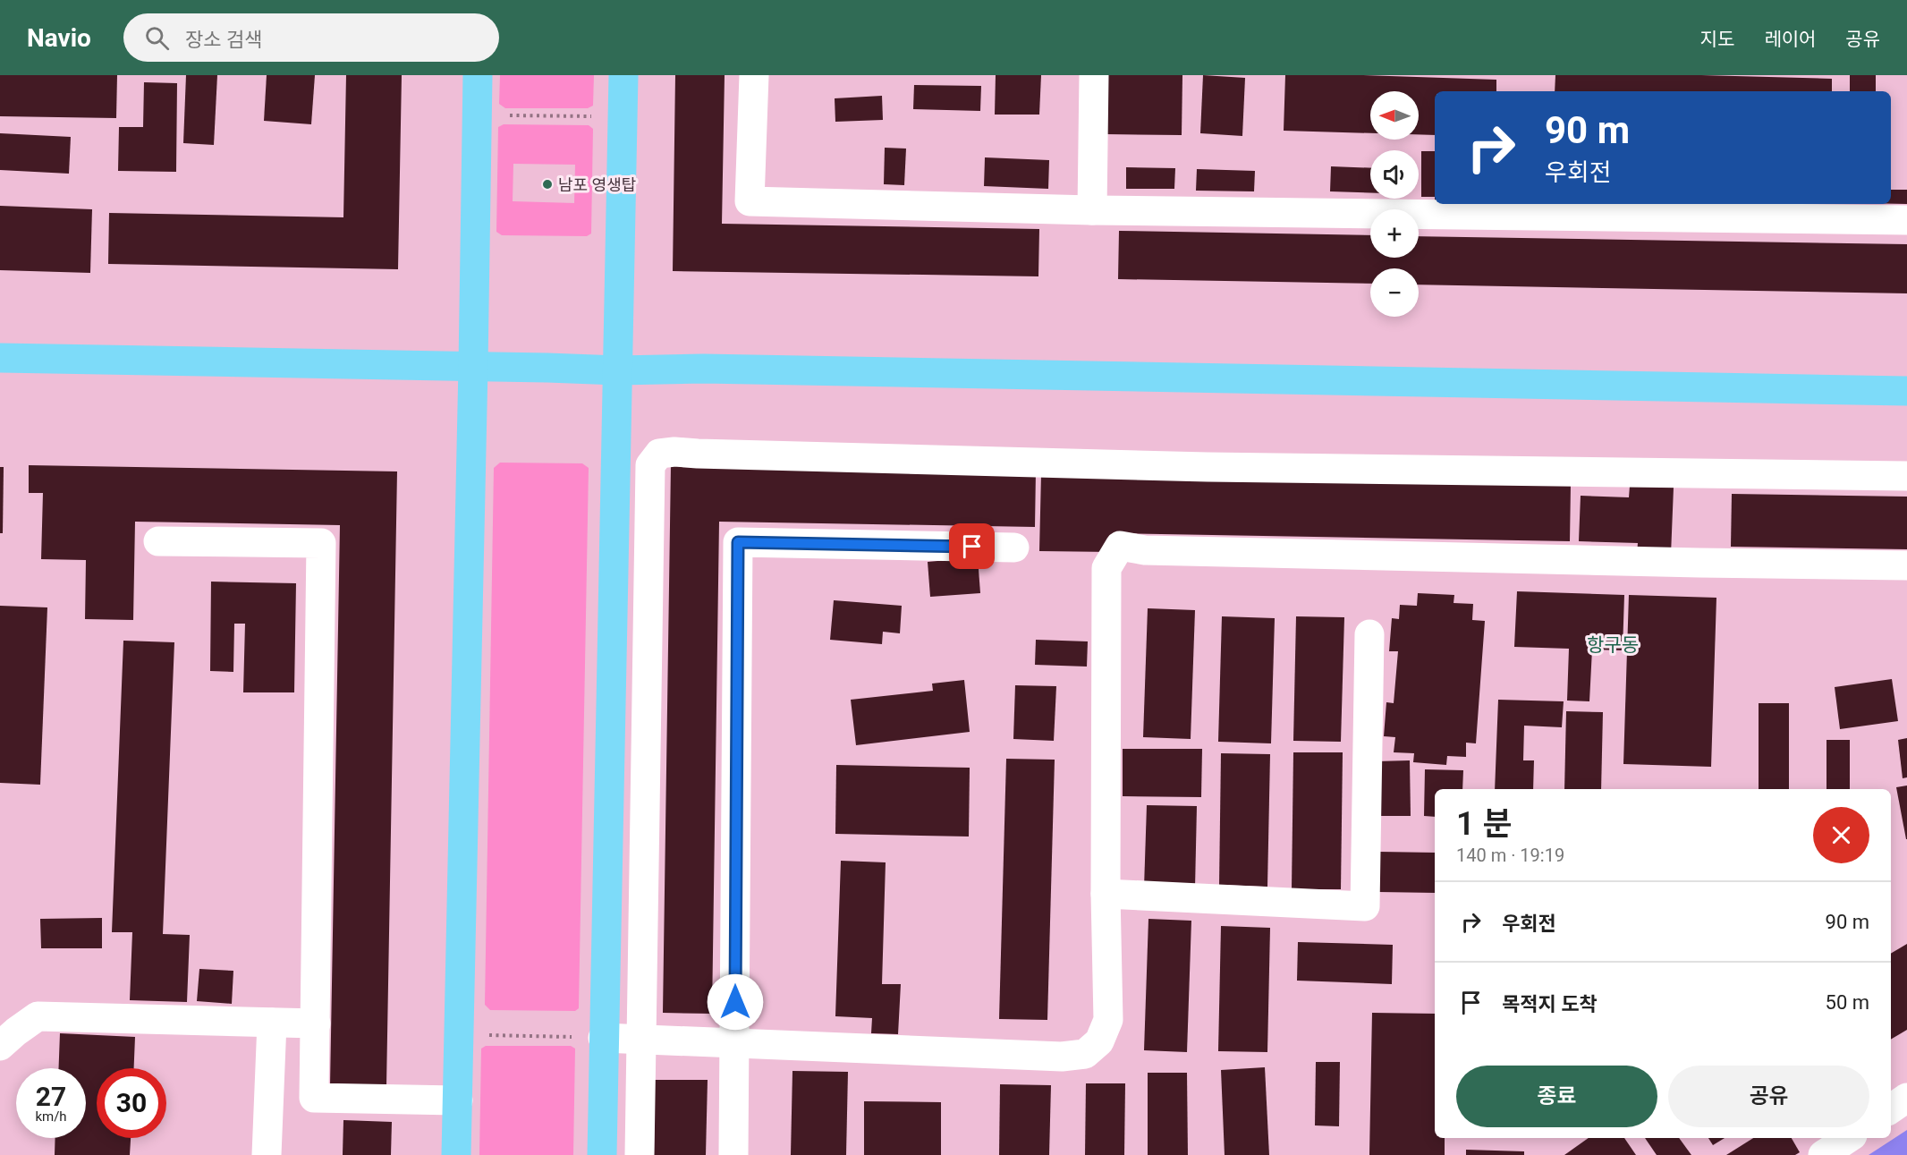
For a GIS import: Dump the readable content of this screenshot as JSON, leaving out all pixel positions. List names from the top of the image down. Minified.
{"districts":["항구동"],"places":["남포 영생탑"],"north":"left","page":{"header":"Navio","search":"장소 검색","nav":["지도","레이어","공유"],"map_buttons":["+","−"],"turn":["90 m","우회전"],"heading":["1 분","140 m · 19:19"],"list":[{"name":"우회전","value":"90 m"},{"name":"목적지 도착","value":"50 m"}],"buttons":["종료","공유"],"speed":"27 km/h","limit":"30"}}
